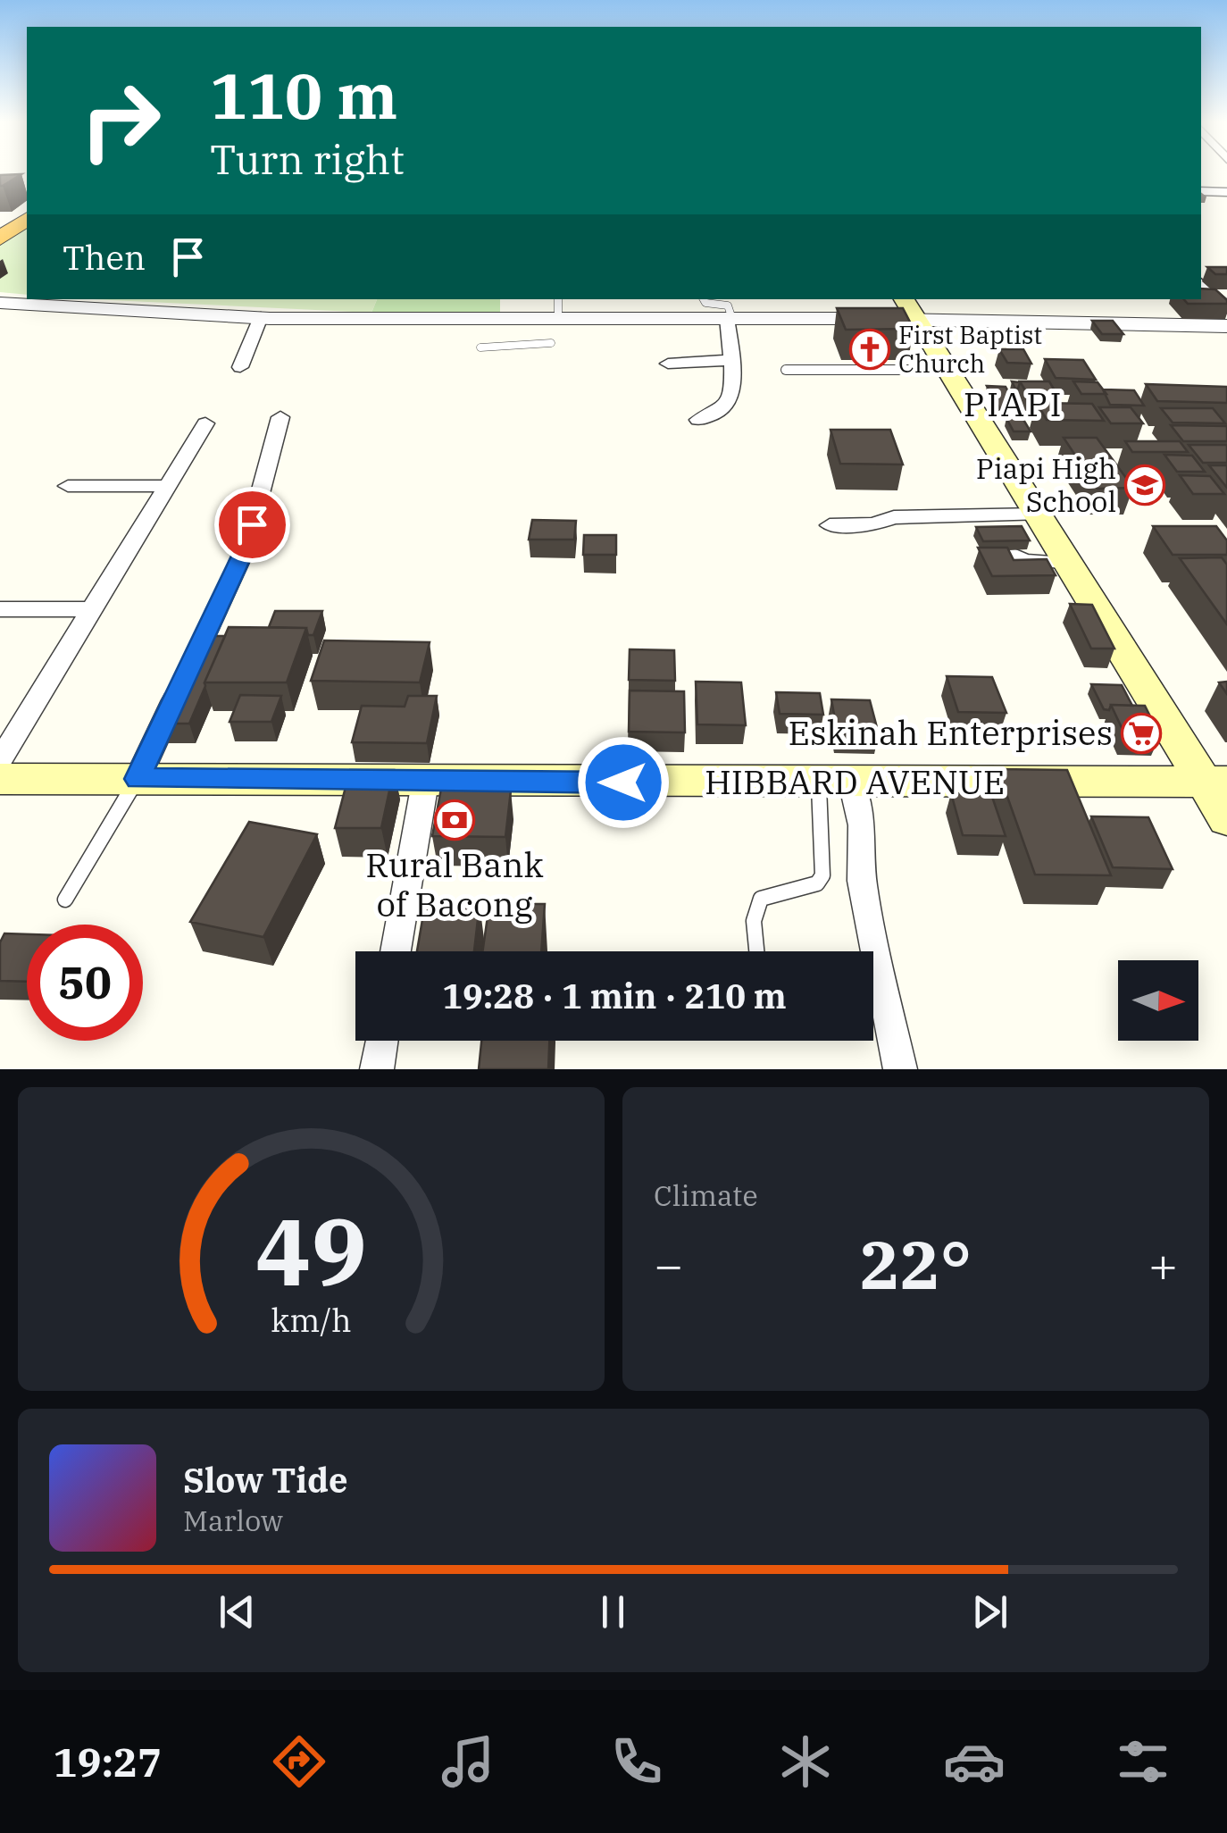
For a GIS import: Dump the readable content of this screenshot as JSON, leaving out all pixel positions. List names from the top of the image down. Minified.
{"streets":{"main road":["HIBBARD AVENUE"]},"districts":["PIAPI"],"places":{"church":["First Baptist Church"],"school or university":["Piapi High School"],"supermarket":["Eskinah Enterprises"],"bank":["Rural Bank of Bacong"]},"north":"right","page":{"turn":["110 m","Turn right"],"then":"Then","limit":"50","trip":"19:28 · 1 min · 210 m","tile":"Climate","heat":["−","22°","+"],"song":["Slow Tide","Marlow"],"tabs":"19:27","gauge":["49","km/h"]}}
